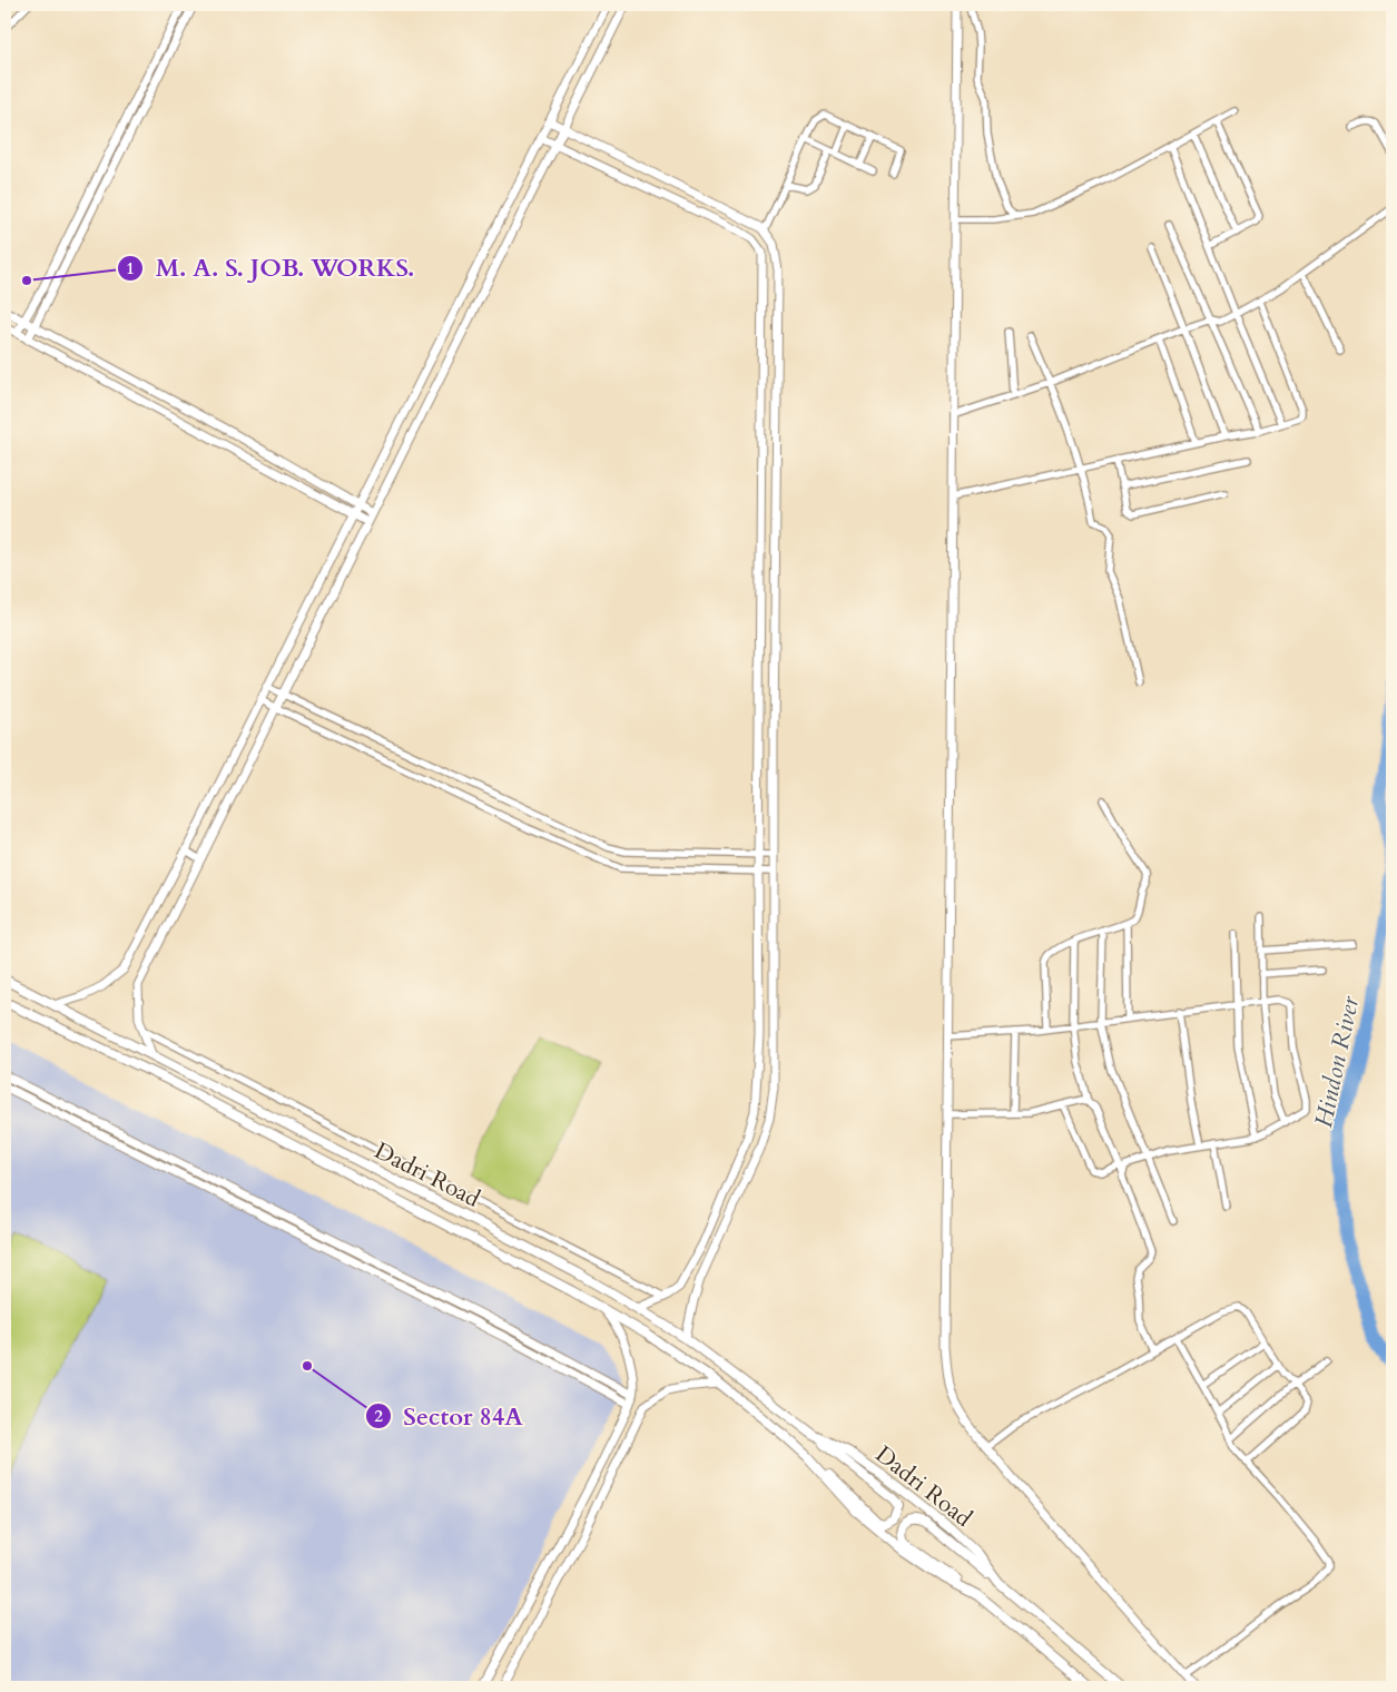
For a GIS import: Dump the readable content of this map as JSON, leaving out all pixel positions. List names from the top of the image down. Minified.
{"streets":{"main road":["Dadri Road"]},"water":["Hindon River"],"places":["M. A. S. JOB. WORKS.","Sector 84A"]}
